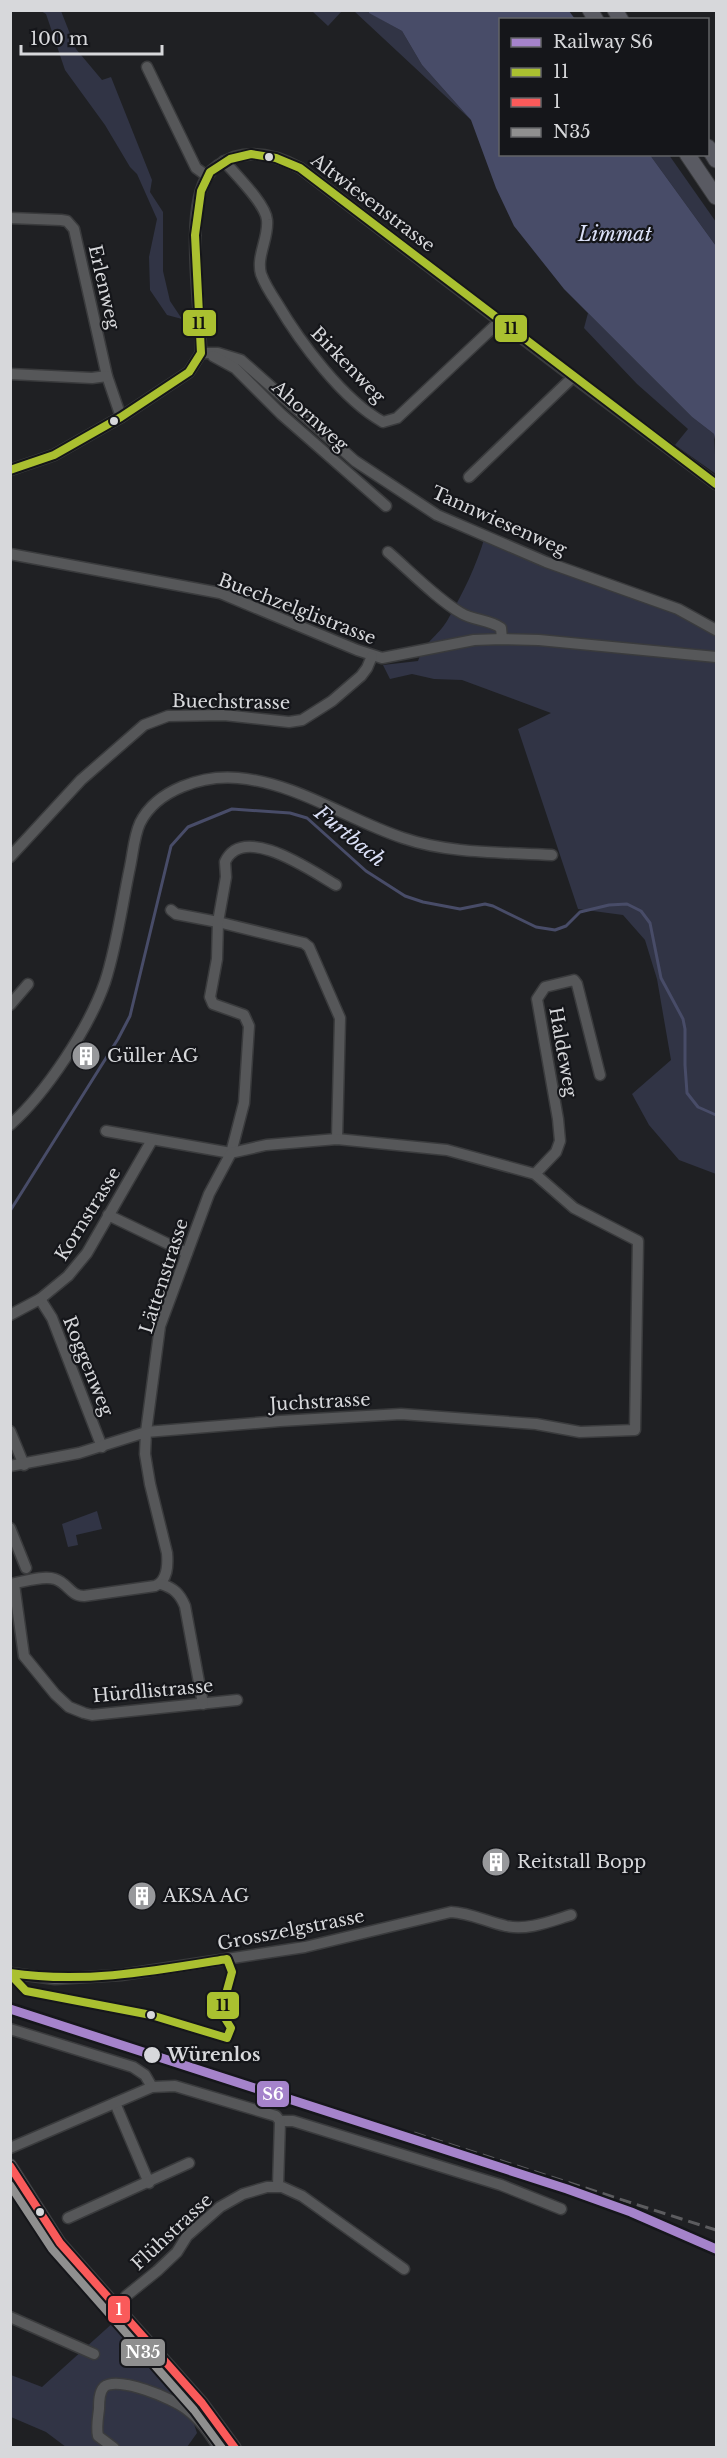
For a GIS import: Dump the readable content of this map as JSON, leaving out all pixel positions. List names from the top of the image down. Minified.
{"streets":{"street":["Altwiesenstrasse","Erlenweg","Birkenweg","Ahornweg","Tannwiesenweg","Buechzelglistrasse","Buechstrasse","Haldeweg","Kornstrasse","Lättenstrasse","Roggenweg","Juchstrasse","Hürdlistrasse","Grosszelgstrasse","Flühstrasse"]},"crossings":[["Altwiesenstrasse","Birkenweg"],["Ahornweg","Tannwiesenweg"],["Buechzelglistrasse","Buechstrasse"],["Haldeweg","Juchstrasse"],["Kornstrasse","Roggenweg"],["Lättenstrasse","Juchstrasse"],["Roggenweg","Juchstrasse"]],"water":["Limmat","Furtbach"],"places":{"building":["Güller AG","Reitstall Bopp","AKSA AG"],"other":["Würenlos"]},"lines":["transit line 11","rail line S6","transit line 1","transit line N35"],"legend":["Railway S6","11","1","N35"],"scale_bar":"100 m"}
